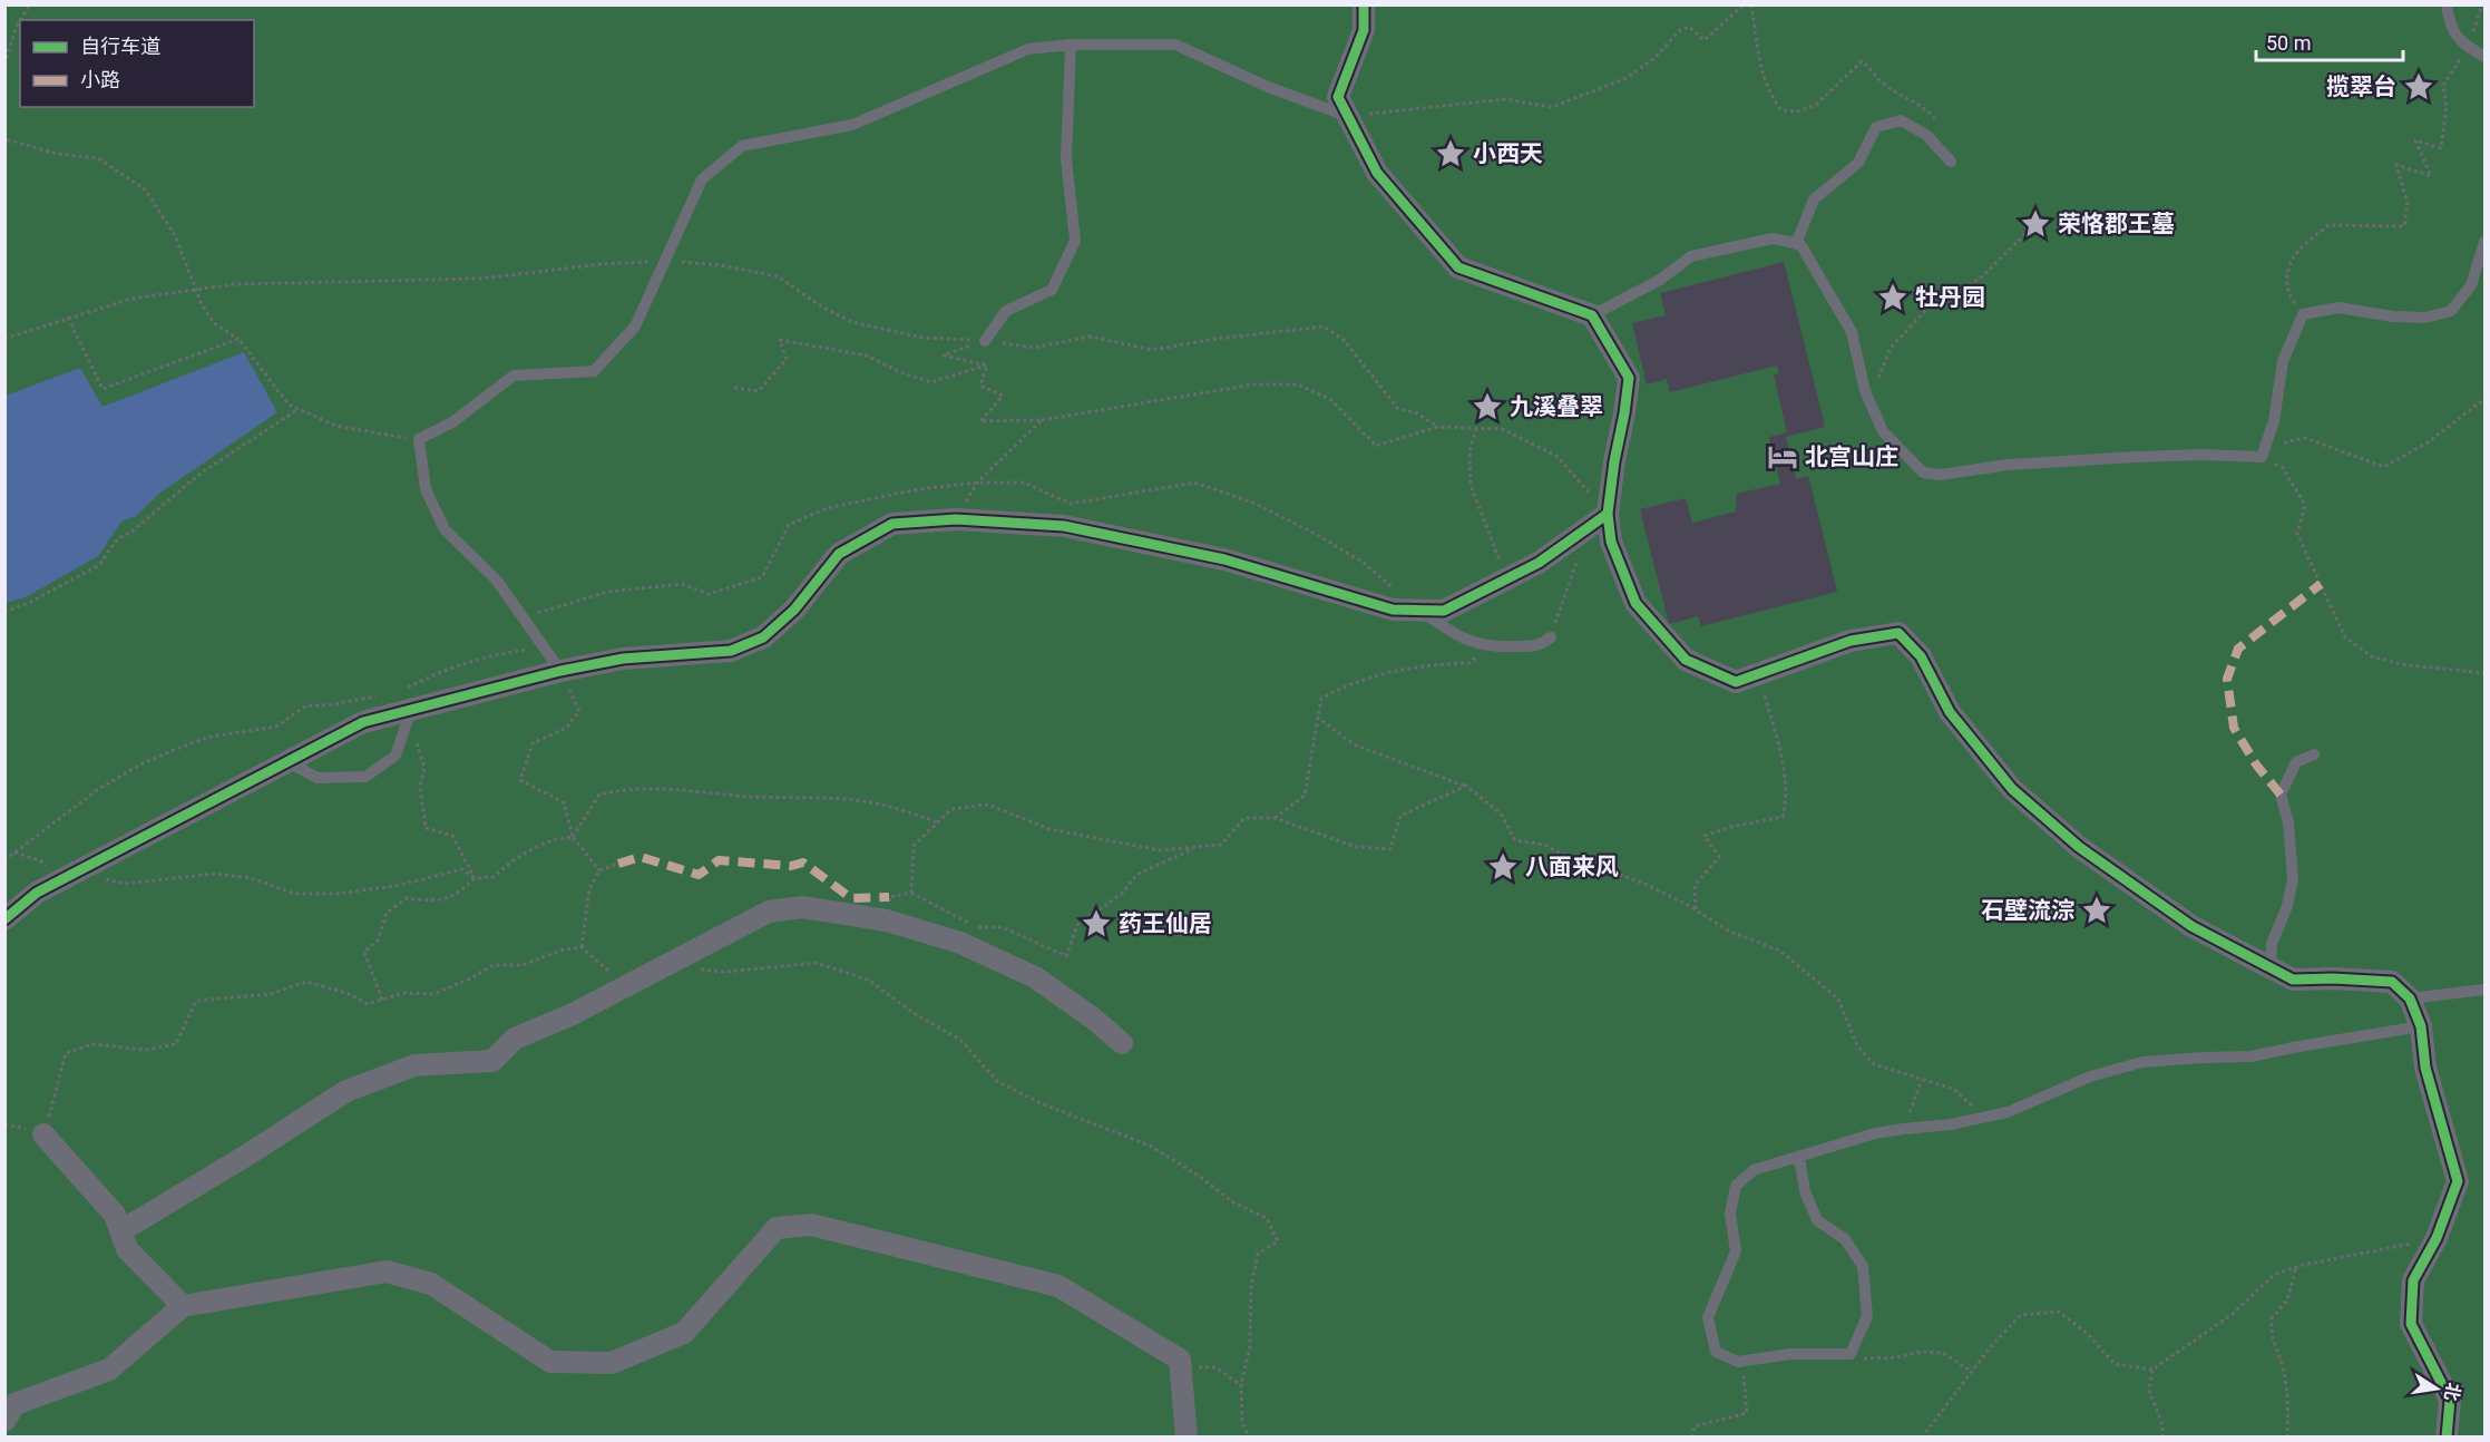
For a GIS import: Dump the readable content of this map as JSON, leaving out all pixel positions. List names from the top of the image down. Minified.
{"places":{"place":["揽翠台","小西天","荣恪郡王墓","牡丹园","九溪叠翠","八面来风","石壁流淙","药王仙居"],"hotel":["北宫山庄"]},"legend":["自行车道","小路"],"scale_bar":"50 m","north":"right"}
